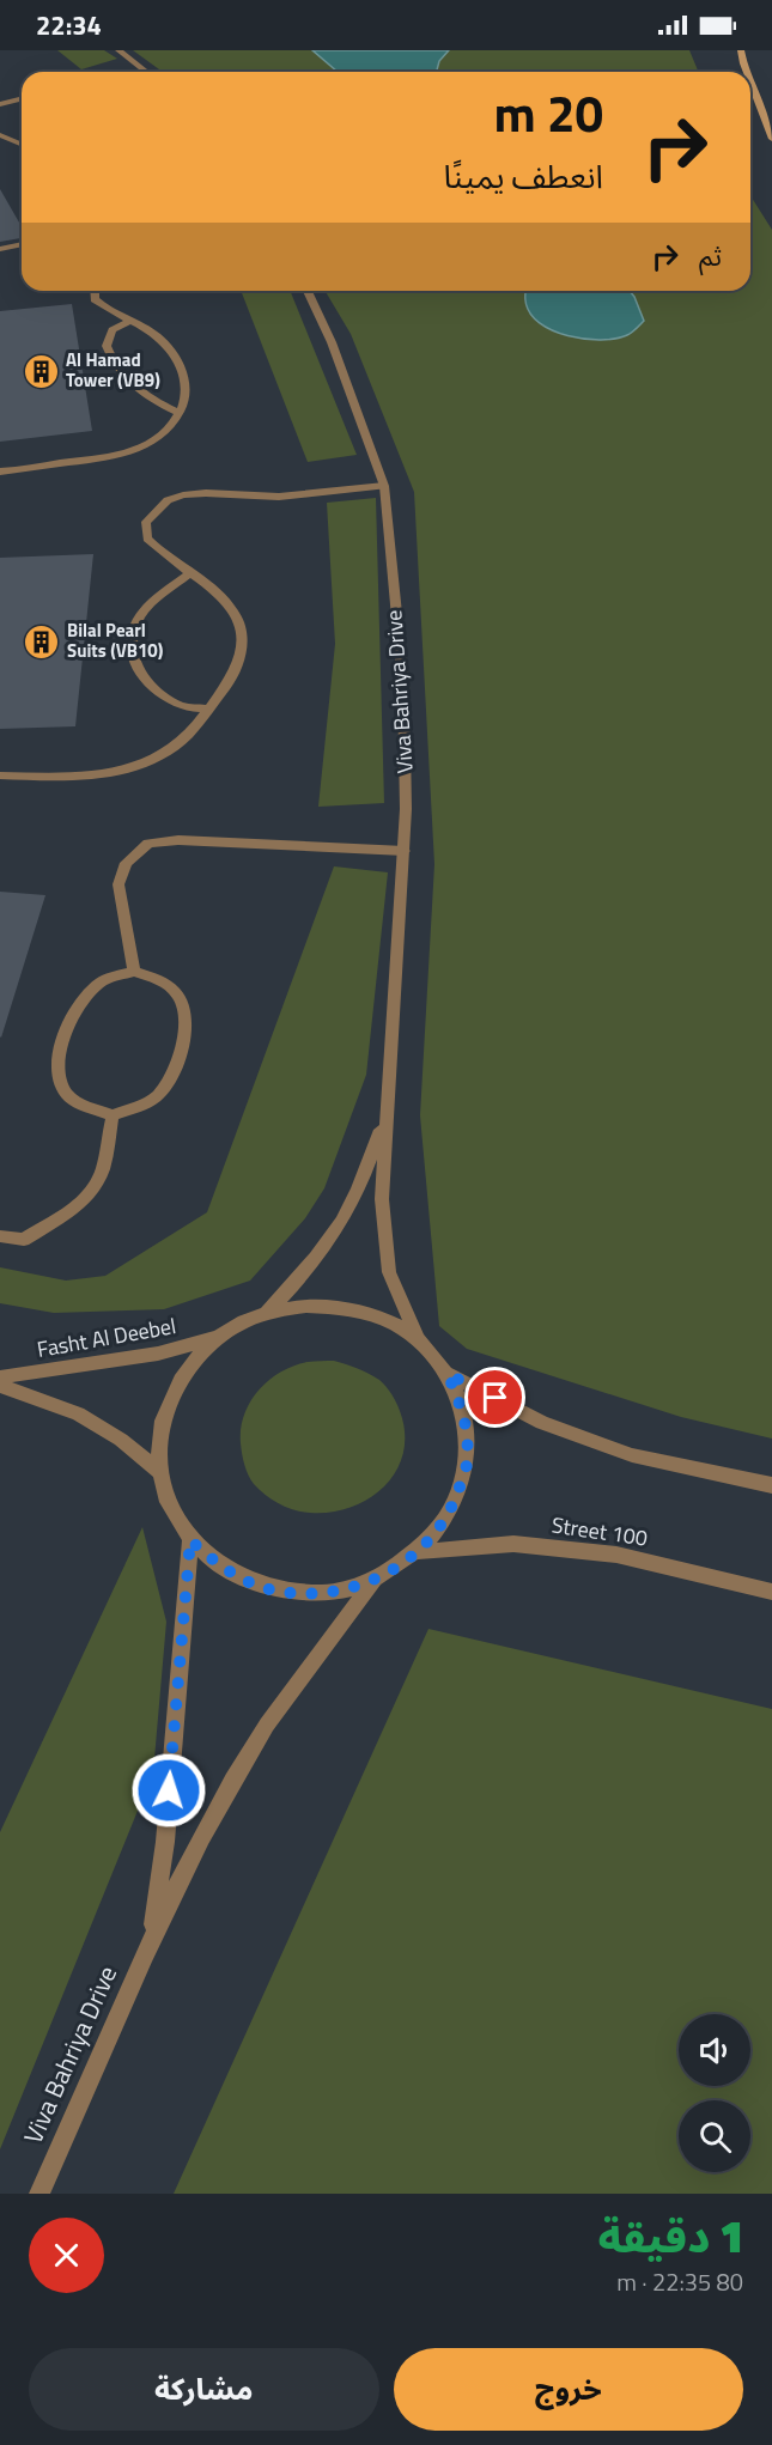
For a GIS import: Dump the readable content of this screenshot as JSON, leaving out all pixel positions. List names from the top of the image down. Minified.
{"streets":{"street":["Viva Bahriya Drive","Fasht Al Deebel","Street 100"]},"places":{"building":["Al Hamad Tower (VB9)","Bilal Pearl Suits (VB10)"]},"page":{"status":"22:34","turn":["20 m","انعطف يمينًا"],"then":"ثم","heading":["1 دقيقة","80 m · 22:35"],"buttons":["خروج","مشاركة"]}}
